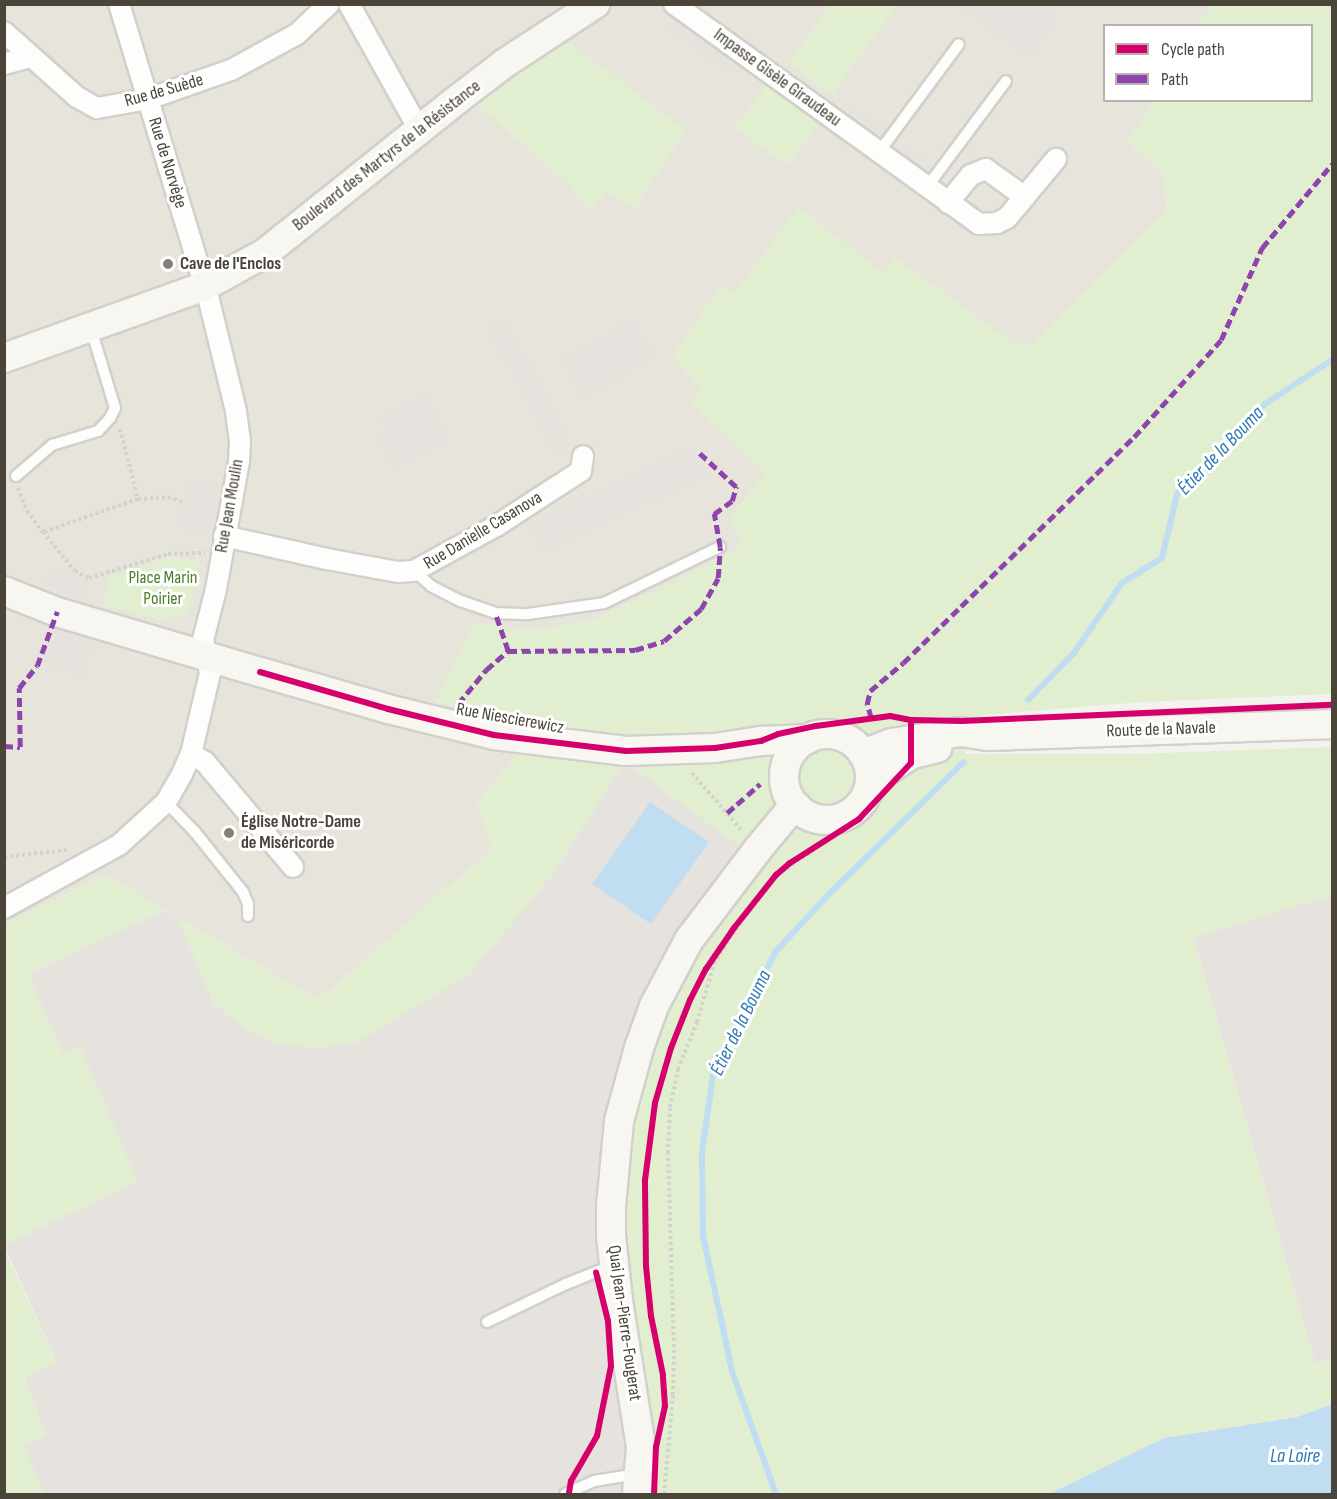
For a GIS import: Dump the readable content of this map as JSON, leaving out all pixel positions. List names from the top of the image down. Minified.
{"streets":{"main road":["Boulevard des Martyrs de la Résistance","Rue Niescierewicz","Route de la Navale","Quai Jean-Pierre-Fougerat"],"street":["Impasse Gisèle Giraudeau","Rue de Suède","Rue de Norvège","Rue Jean Moulin","Rue Danielle Casanova"]},"crossings":[["Rue de Suède","Rue de Norvège"],["Boulevard des Martyrs de la Résistance","Rue de Norvège"],["Boulevard des Martyrs de la Résistance","Rue Jean Moulin"],["Rue de Norvège","Rue Jean Moulin"],["Rue Jean Moulin","Rue Danielle Casanova"],["Rue Jean Moulin","Rue Niescierewicz"],["Rue Niescierewicz","Route de la Navale"],["Rue Niescierewicz","Quai Jean-Pierre-Fougerat"],["Route de la Navale","Quai Jean-Pierre-Fougerat"]],"water":["Étier de la Bouma","La Loire"],"parks":["Place Marin Poirier"],"places":["Cave de l'Enclos","Église Notre-Dame de Miséricorde"],"legend":["Cycle path","Path"]}
